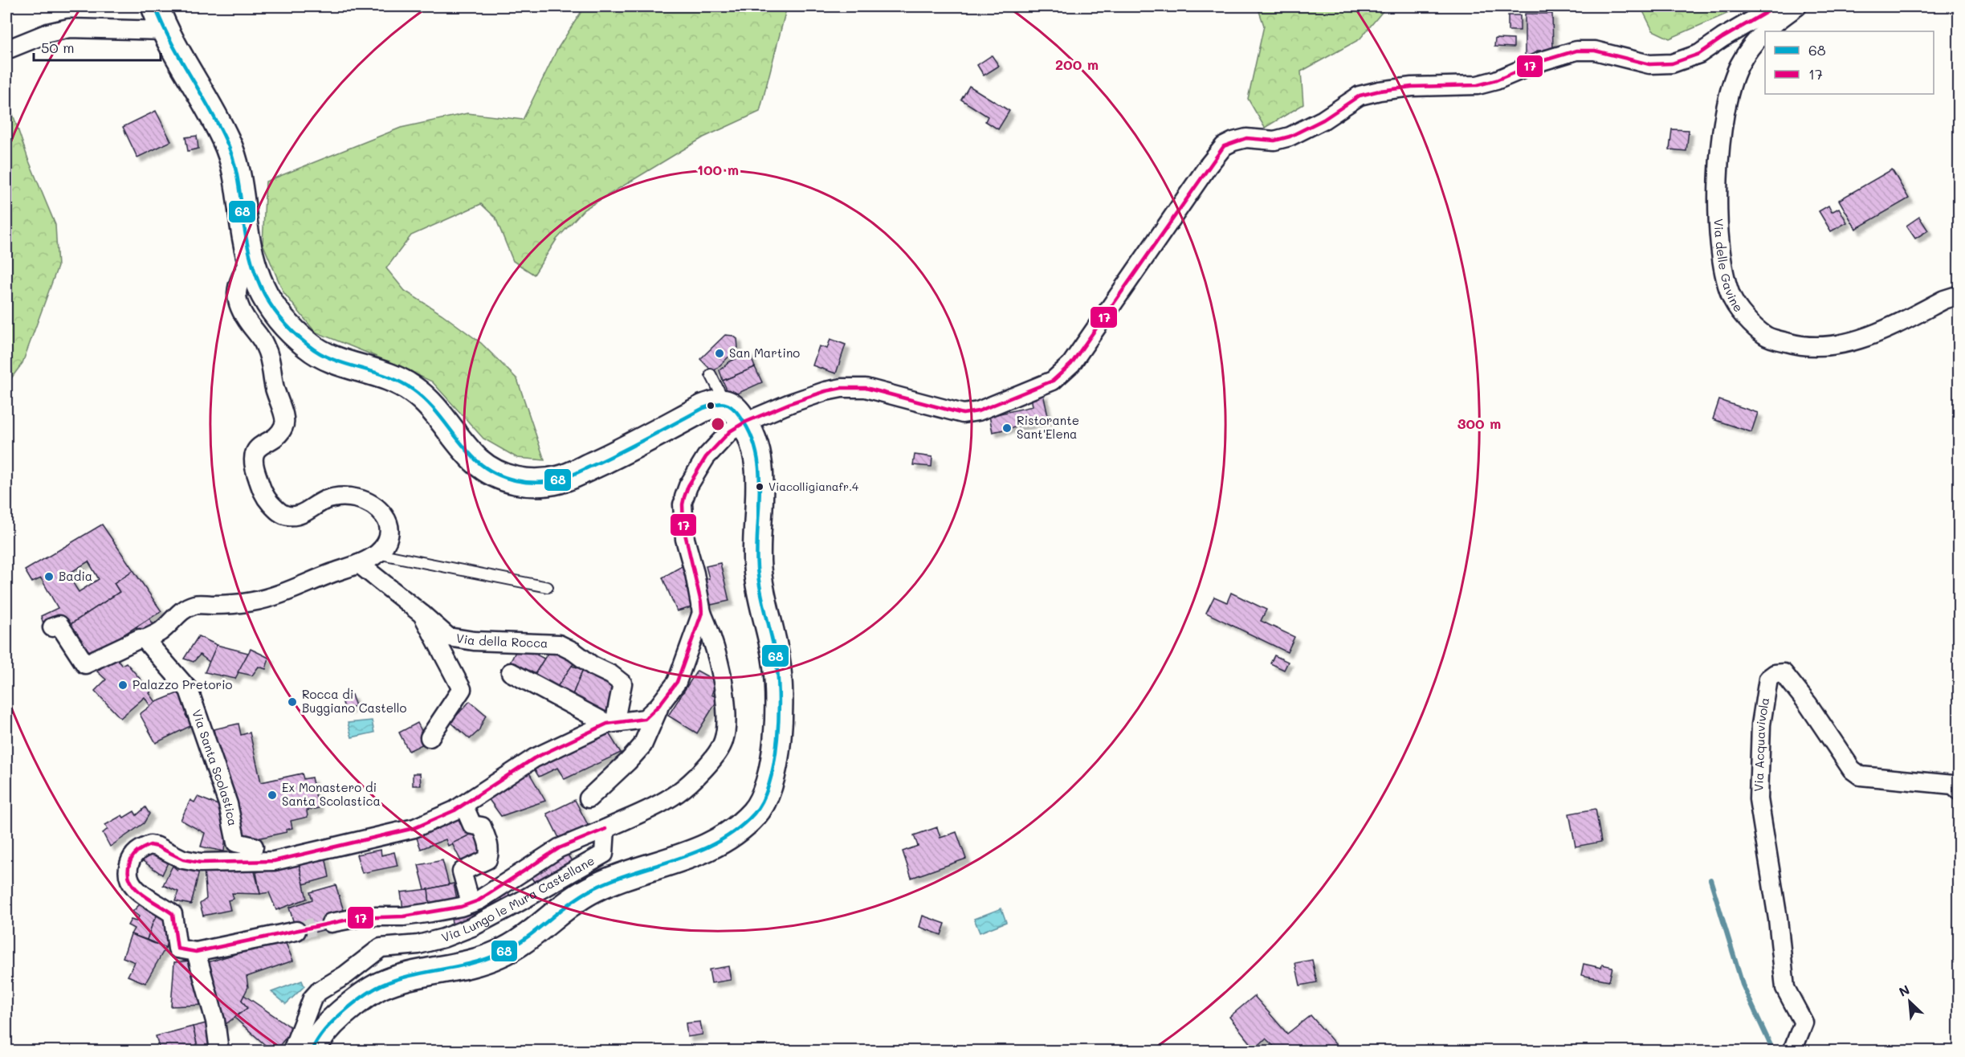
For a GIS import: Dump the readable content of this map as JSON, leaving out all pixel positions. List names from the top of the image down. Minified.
{"streets":{"street":["Via delle Gavine","Via della Rocca","Via Acquavivola","Via Santa Scolastica","Via Lungo le Mura Castellane"]},"places":["San Martino","Ristorante Sant'Elena","Viacolligianafr.4","Badia","Palazzo Pretorio","Rocca di Buggiano Castello","Ex Monastero di Santa Scolastica"],"lines":["transit line 68","transit line 17"],"legend":["68","17"],"scale_bar":"50 m","north":"top left","rings":["200 m","100 m","300 m"]}
